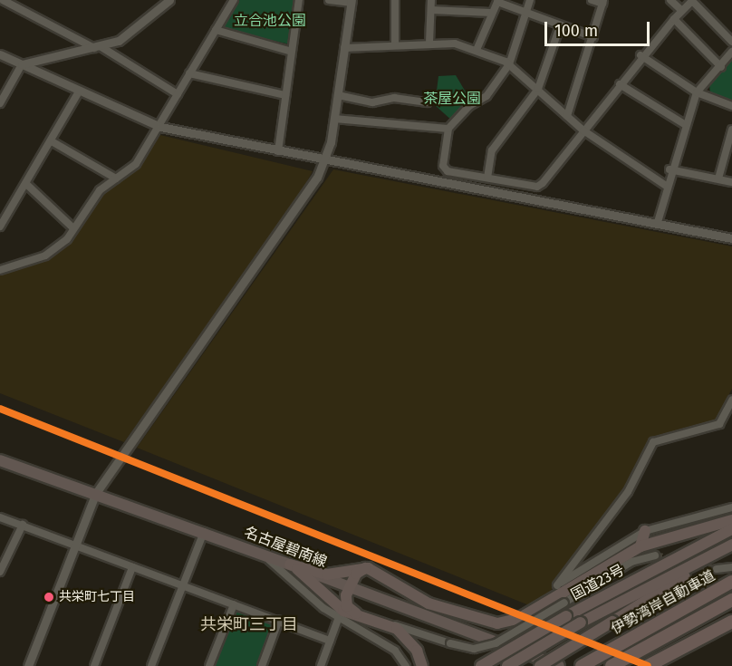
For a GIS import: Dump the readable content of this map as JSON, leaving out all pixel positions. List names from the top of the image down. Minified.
{"streets":{"highway":["国道23号","伊勢湾岸自動車道"],"main road":["名古屋碧南線"]},"districts":["共栄町三丁目"],"parks":["立合池公園","茶屋公園"],"places":["共栄町七丁目"],"scale_bar":"100 m"}
